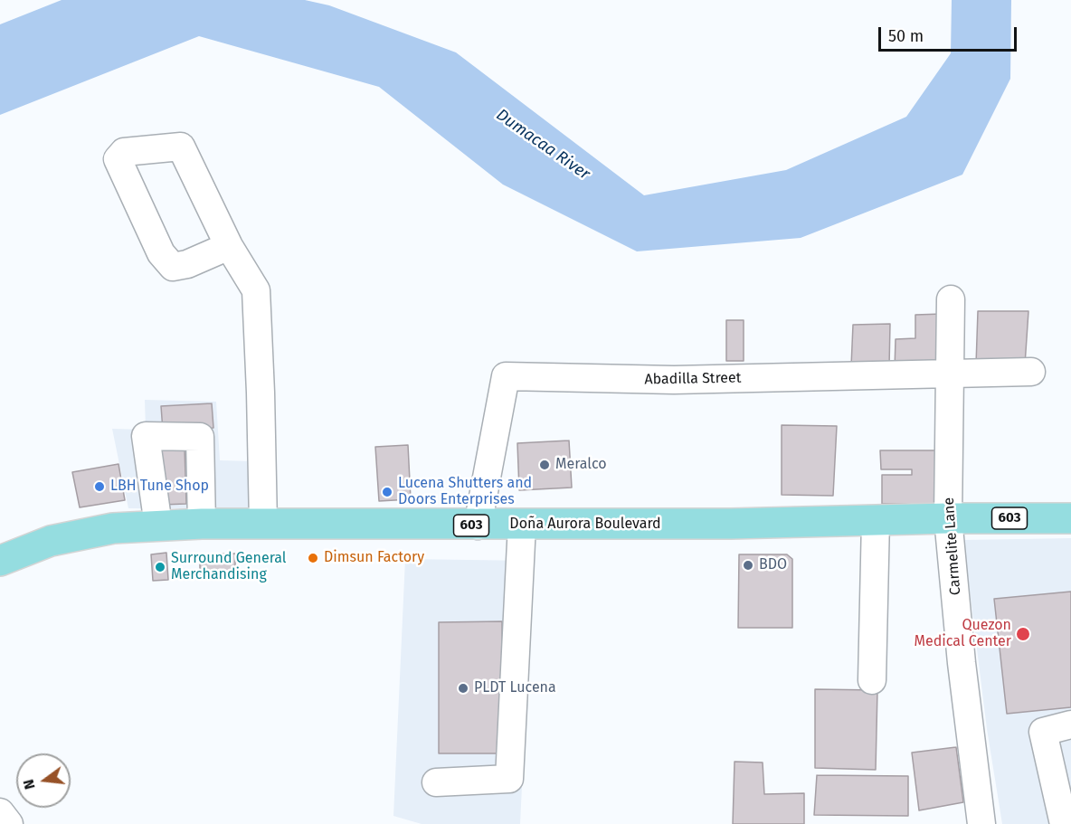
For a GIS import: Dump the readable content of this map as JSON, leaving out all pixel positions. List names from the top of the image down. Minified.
{"streets":{"main road":["603","Doña Aurora Boulevard"],"street":["Abadilla Street","Carmelite Lane"]},"crossings":[["Abadilla Street","Doña Aurora Boulevard"],["Abadilla Street","Carmelite Lane"],["603","Doña Aurora Boulevard"],["603","Carmelite Lane"],["Doña Aurora Boulevard","Carmelite Lane"]],"water":["Dumacaa River"],"places":["Meralco","LBH Tune Shop","Lucena Shutters and Doors Enterprises","Dimsun Factory","BDO","Surround General Merchandising","Quezon Medical Center","PLDT Lucena"],"scale_bar":"50 m","north":"left"}
